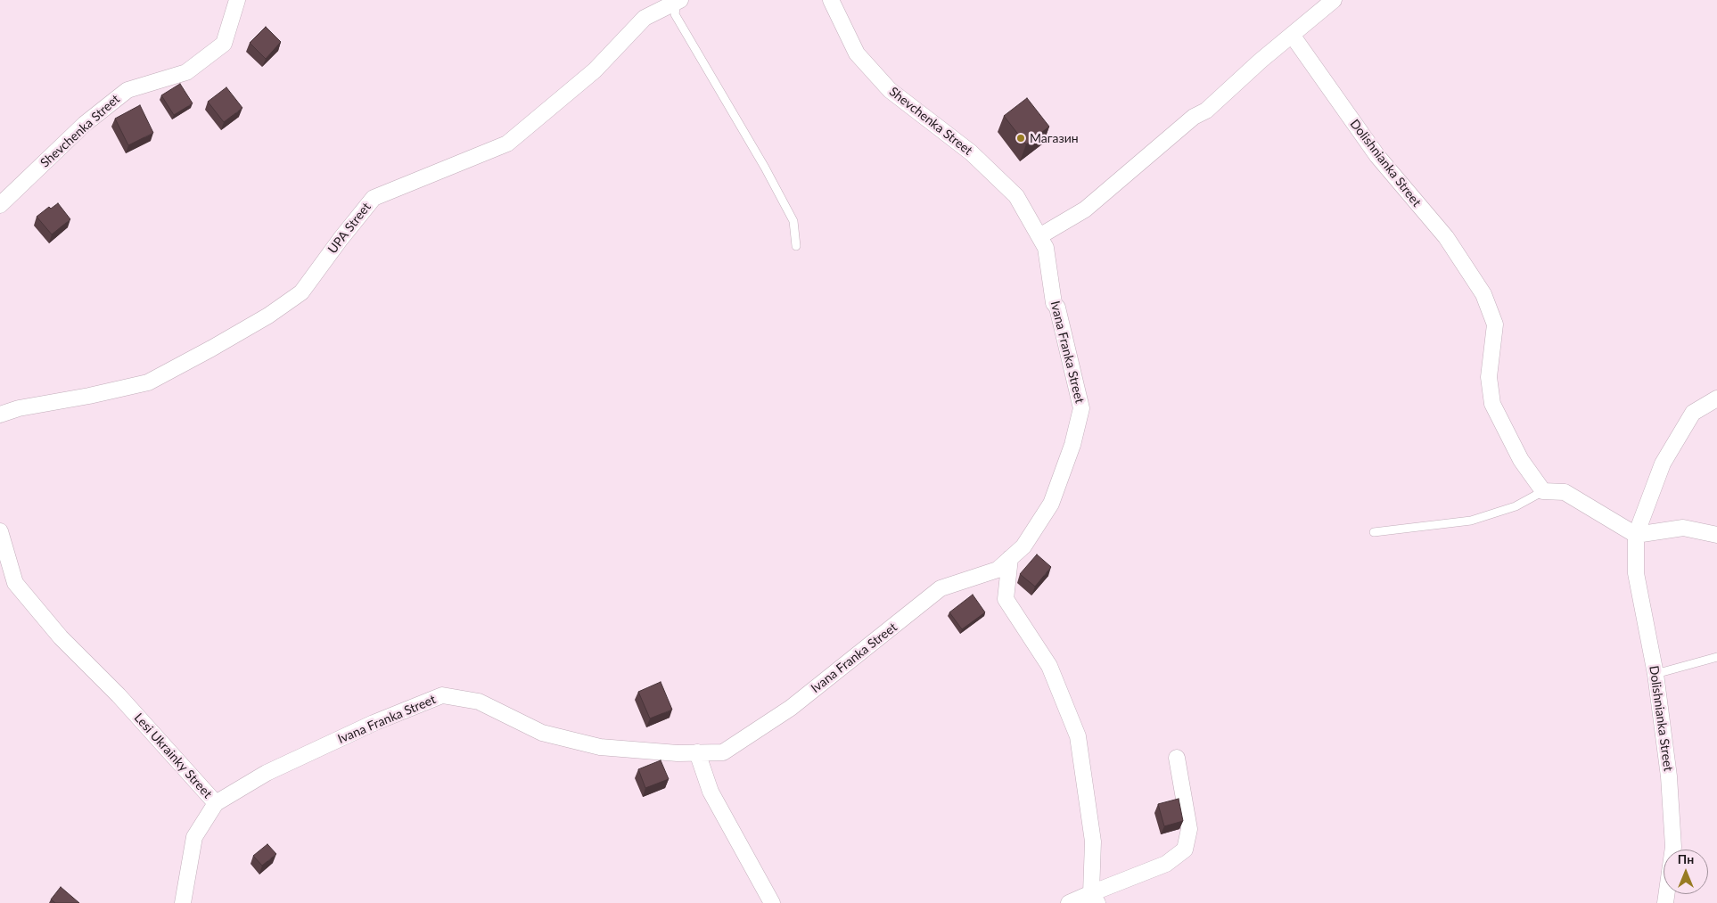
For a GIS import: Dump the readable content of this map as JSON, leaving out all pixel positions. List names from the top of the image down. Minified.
{"streets":{"street":["Shevchenka Street","Dolishnianka Street","UPA Street","Ivana Franka Street","Lesi Ukrainky Street"]},"crossings":[["Shevchenka Street","Ivana Franka Street"],["Ivana Franka Street","Lesi Ukrainky Street"]],"places":["Магазин"],"north":"top"}
